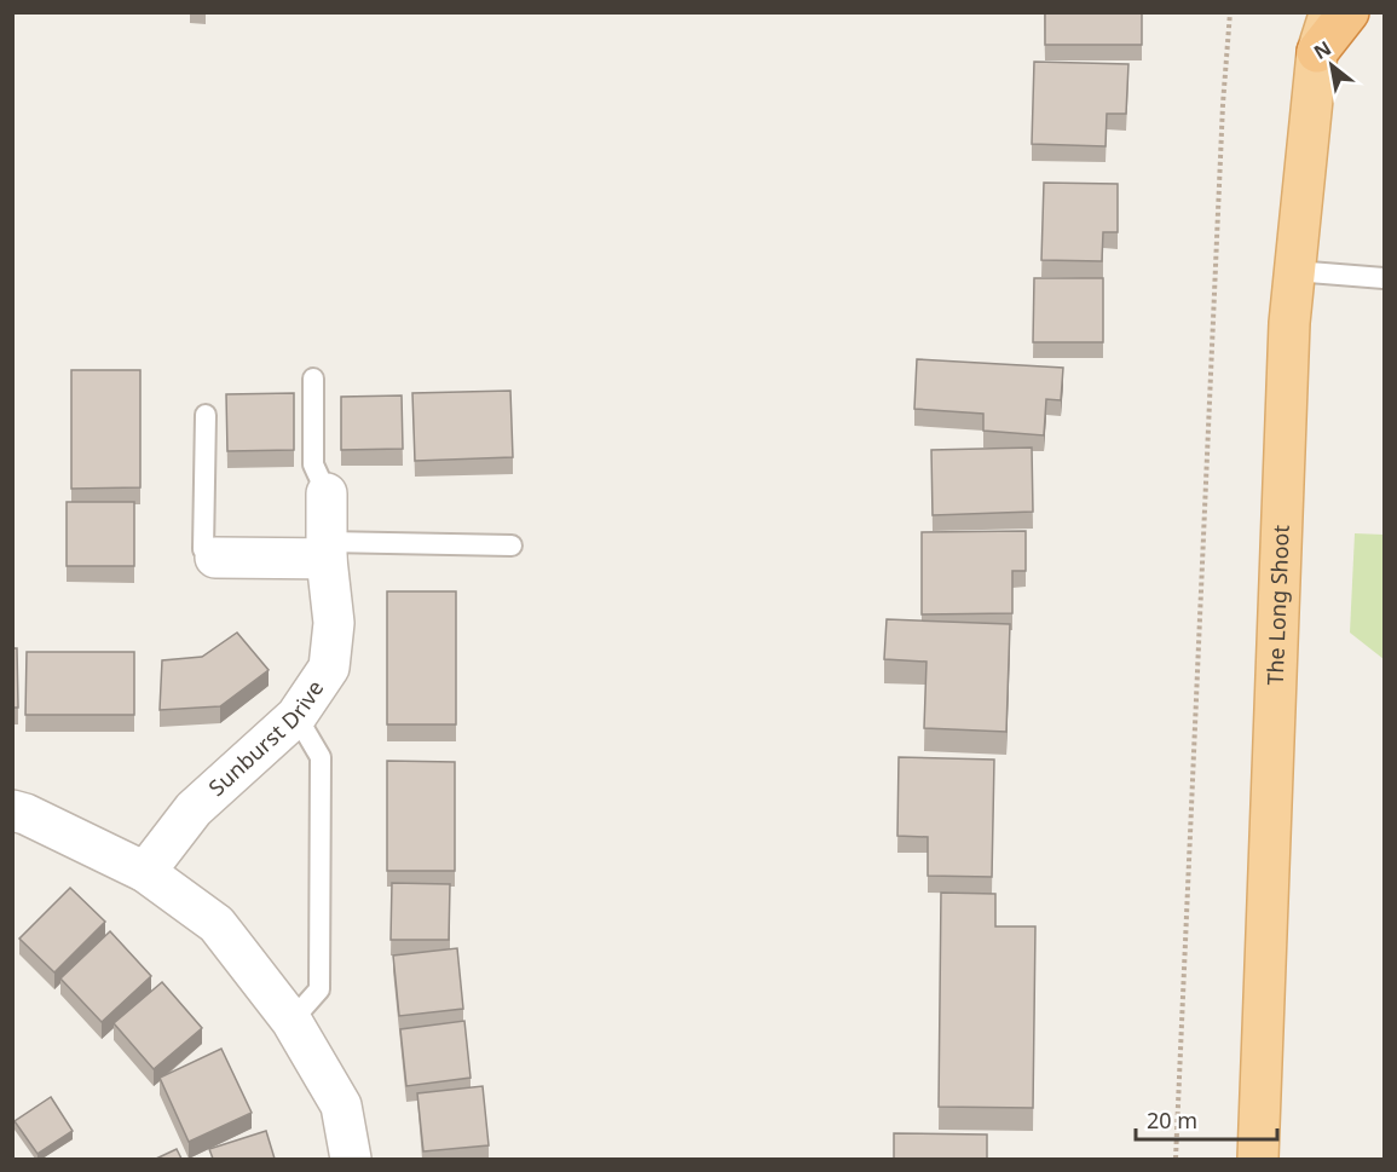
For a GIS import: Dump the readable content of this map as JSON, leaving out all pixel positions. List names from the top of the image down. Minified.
{"streets":{"main road":["The Long Shoot"],"street":["Sunburst Drive"]},"scale_bar":"20 m","north":"top left"}
